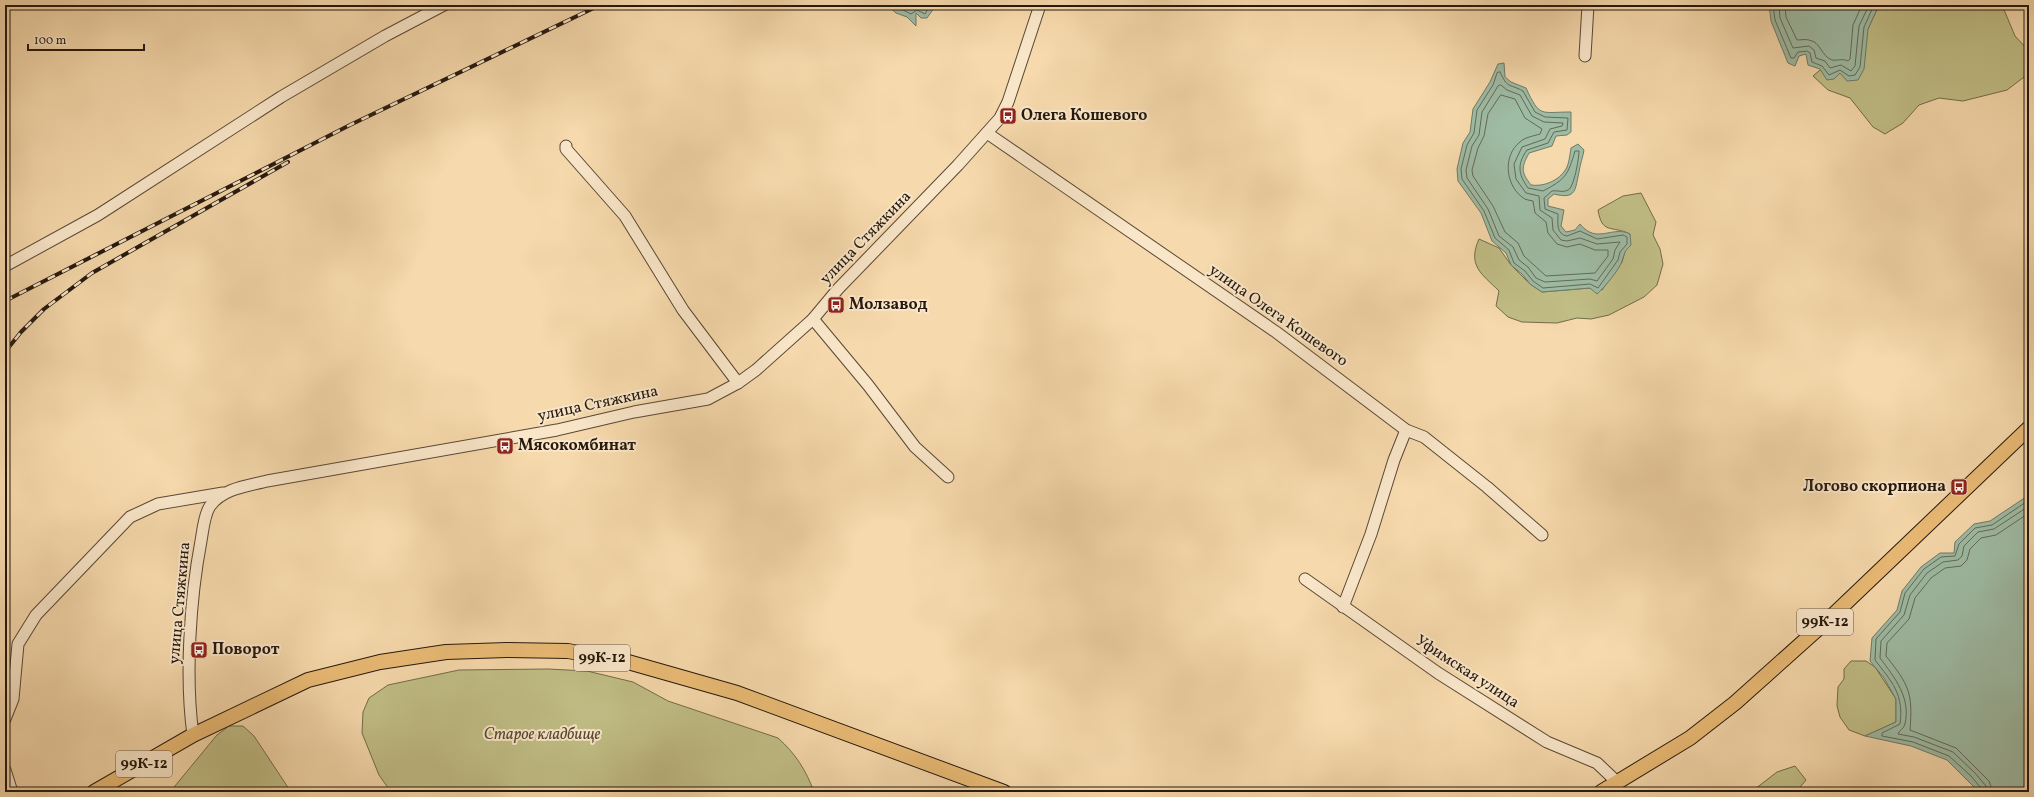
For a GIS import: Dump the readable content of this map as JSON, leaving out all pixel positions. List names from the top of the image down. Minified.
{"streets":{"main road":["99К-12"],"street":["улица Стяжкина","улица Олега Кошевого","Уфимская улица"]},"crossings":[["улица Стяжкина","улица Олега Кошевого"],["улица Стяжкина","99К-12"],["99К-12","Уфимская улица"]],"parks":["Старое кладбище"],"places":{"bus stop":["Олега Кошевого","Молзавод","Мясокомбинат","Логово скорпиона","Поворот"]},"scale_bar":"100 m"}
